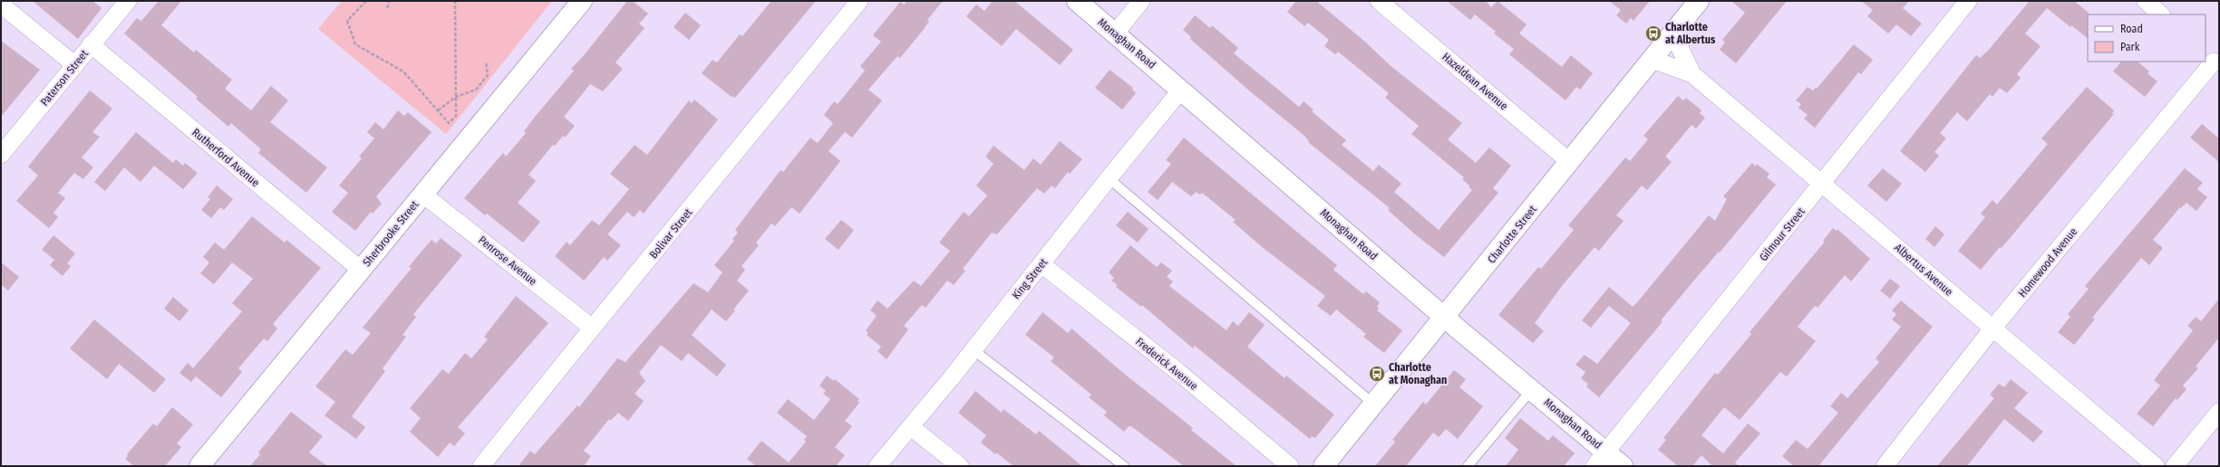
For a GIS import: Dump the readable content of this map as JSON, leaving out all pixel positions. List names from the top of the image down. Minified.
{"streets":{"main road":["Monaghan Road","Sherbrooke Street","Charlotte Street"],"street":["Paterson Street","Hazeldean Avenue","Rutherford Avenue","Bolivar Street","Gilmour Street","Penrose Avenue","Homewood Avenue","Albertus Avenue","King Street","Frederick Avenue"]},"crossings":[["Monaghan Road","Charlotte Street"],["Monaghan Road","Gilmour Street"],["Monaghan Road","King Street"],["Paterson Street","Rutherford Avenue"],["Hazeldean Avenue","Charlotte Street"],["Rutherford Avenue","Sherbrooke Street"],["Sherbrooke Street","Penrose Avenue"],["Bolivar Street","Penrose Avenue"],["Charlotte Street","Albertus Avenue"],["Gilmour Street","Albertus Avenue"],["Homewood Avenue","Albertus Avenue"],["King Street","Frederick Avenue"]],"places":{"bus stop":["Charlotte at Albertus","Charlotte at Monaghan"]},"legend":["Road","Park"]}
